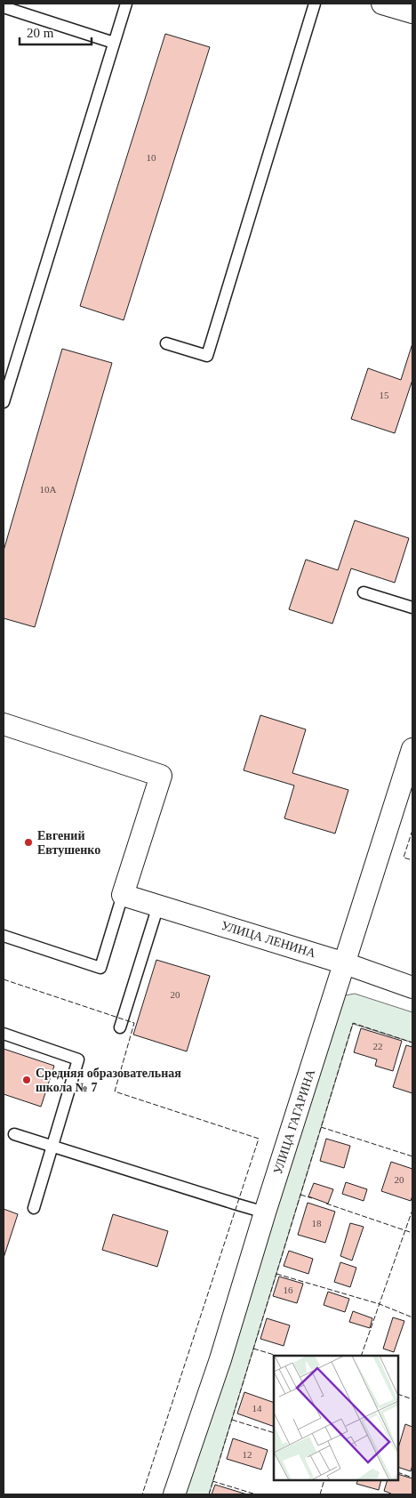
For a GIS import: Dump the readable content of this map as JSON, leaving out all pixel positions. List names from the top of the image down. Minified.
{"streets":{"street":["УЛИЦА ЛЕНИНА","УЛИЦА ГАГАРИНА"]},"crossings":[["УЛИЦА ЛЕНИНА","УЛИЦА ГАГАРИНА"]],"places":["Евгений Евтушенко","Средняя образовательная школа № 7"],"house_numbers":["10","15","10А","20","22","20","18","16","14","12"],"scale_bar":"20 m"}
